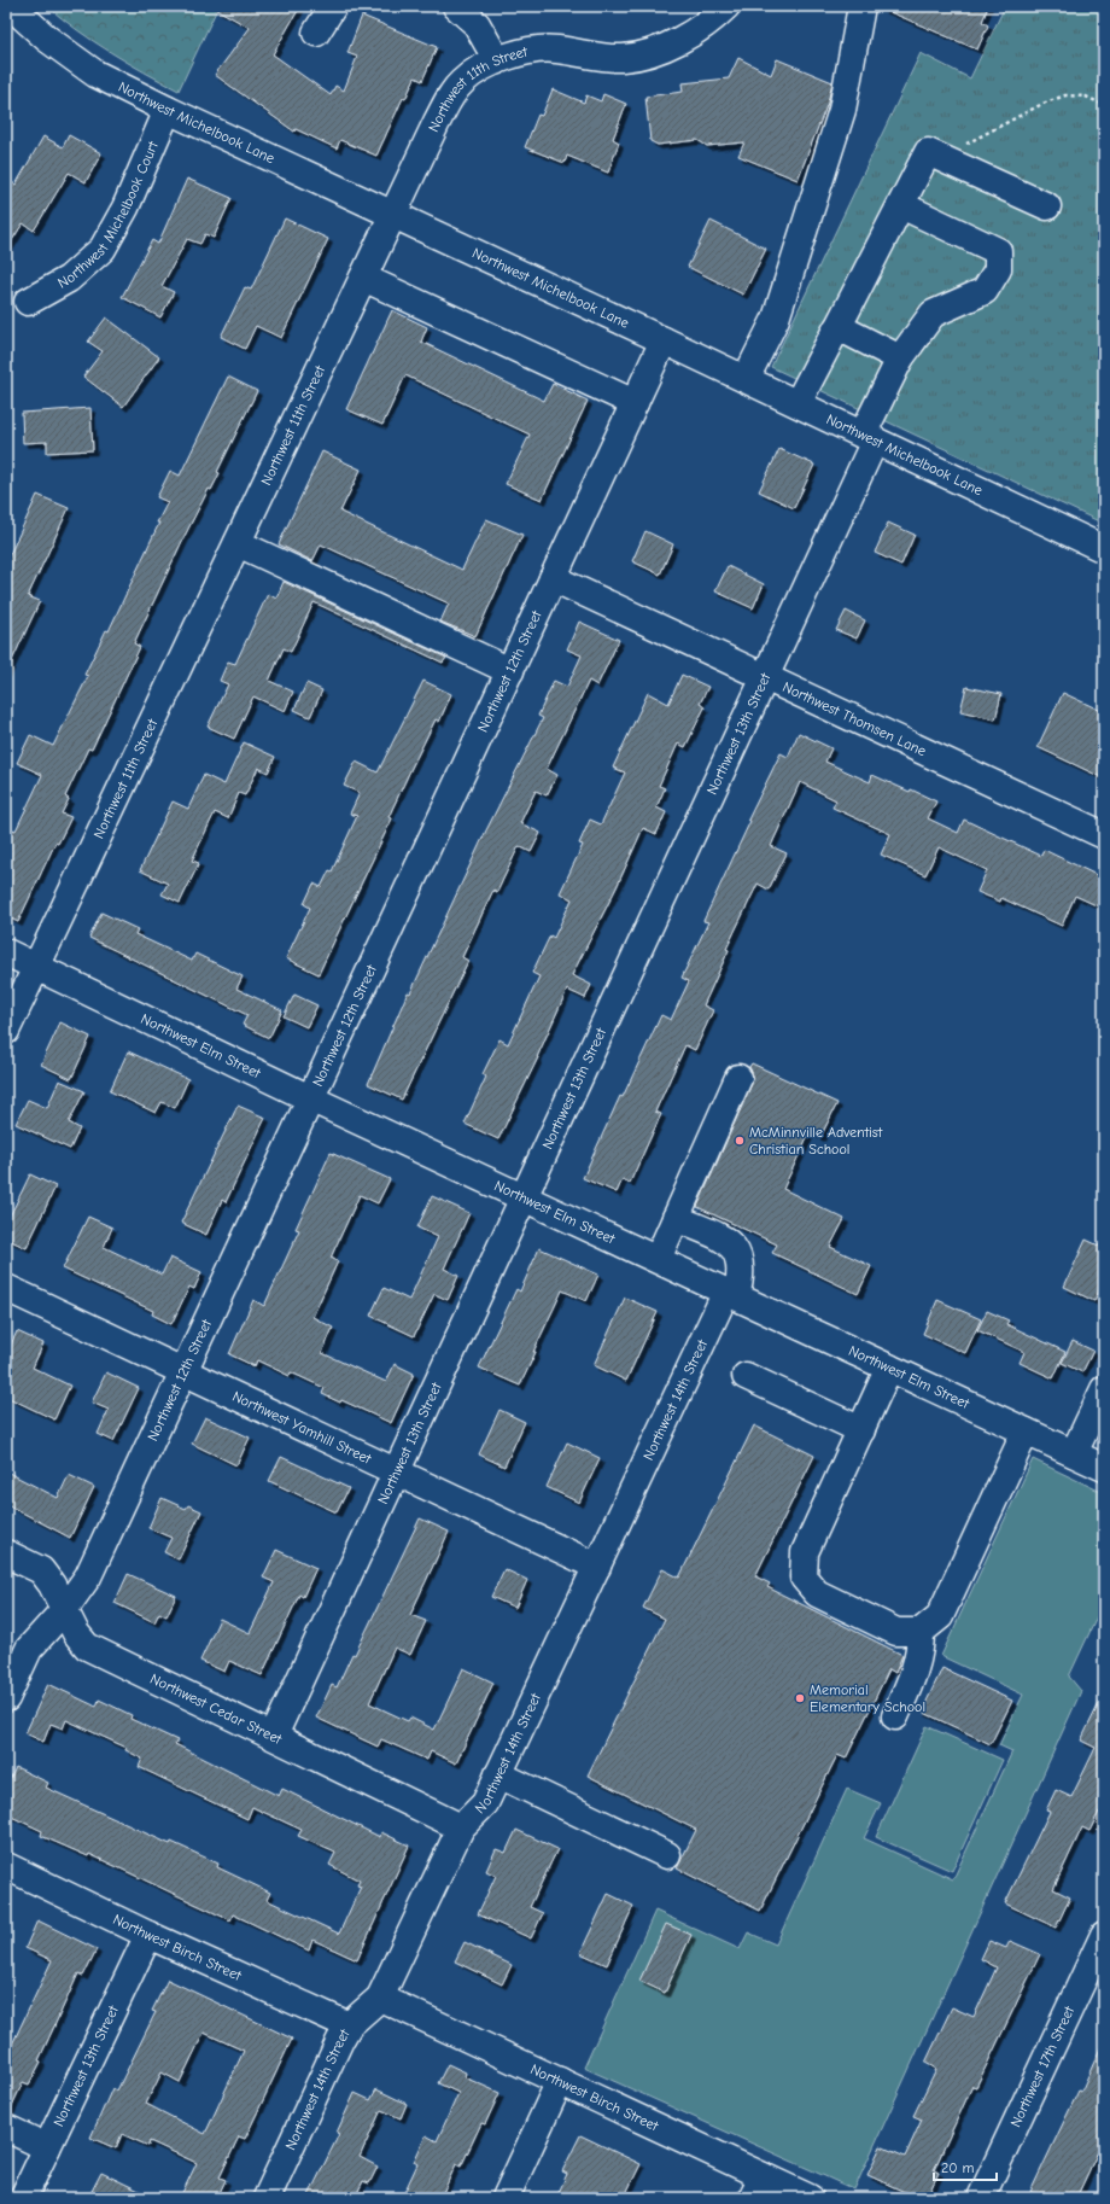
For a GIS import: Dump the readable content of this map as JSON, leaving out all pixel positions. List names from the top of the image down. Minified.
{"streets":{"street":["Northwest 11th Street","Northwest Michelbook Lane","Northwest Michelbook Court","Northwest 12th Street","Northwest Thomsen Lane","Northwest 13th Street","Northwest Elm Street","Northwest 14th Street","Northwest Yamhill Street","Northwest Cedar Street","Northwest Birch Street","Northwest 17th Street"]},"crossings":[["Northwest 11th Street","Northwest Michelbook Lane"],["Northwest 11th Street","Northwest Elm Street"],["Northwest Michelbook Lane","Northwest Michelbook Court"],["Northwest Michelbook Lane","Northwest 12th Street"],["Northwest Michelbook Lane","Northwest 13th Street"],["Northwest 12th Street","Northwest Thomsen Lane"],["Northwest 12th Street","Northwest Elm Street"],["Northwest 12th Street","Northwest Yamhill Street"],["Northwest 12th Street","Northwest Cedar Street"],["Northwest Thomsen Lane","Northwest 13th Street"],["Northwest 13th Street","Northwest Elm Street"],["Northwest 13th Street","Northwest Yamhill Street"],["Northwest 13th Street","Northwest Cedar Street"],["Northwest 13th Street","Northwest Birch Street"],["Northwest Elm Street","Northwest 14th Street"],["Northwest 14th Street","Northwest Yamhill Street"],["Northwest 14th Street","Northwest Cedar Street"],["Northwest 14th Street","Northwest Birch Street"]],"places":["McMinnville Adventist Christian School","Memorial Elementary School"],"scale_bar":"20 m"}
